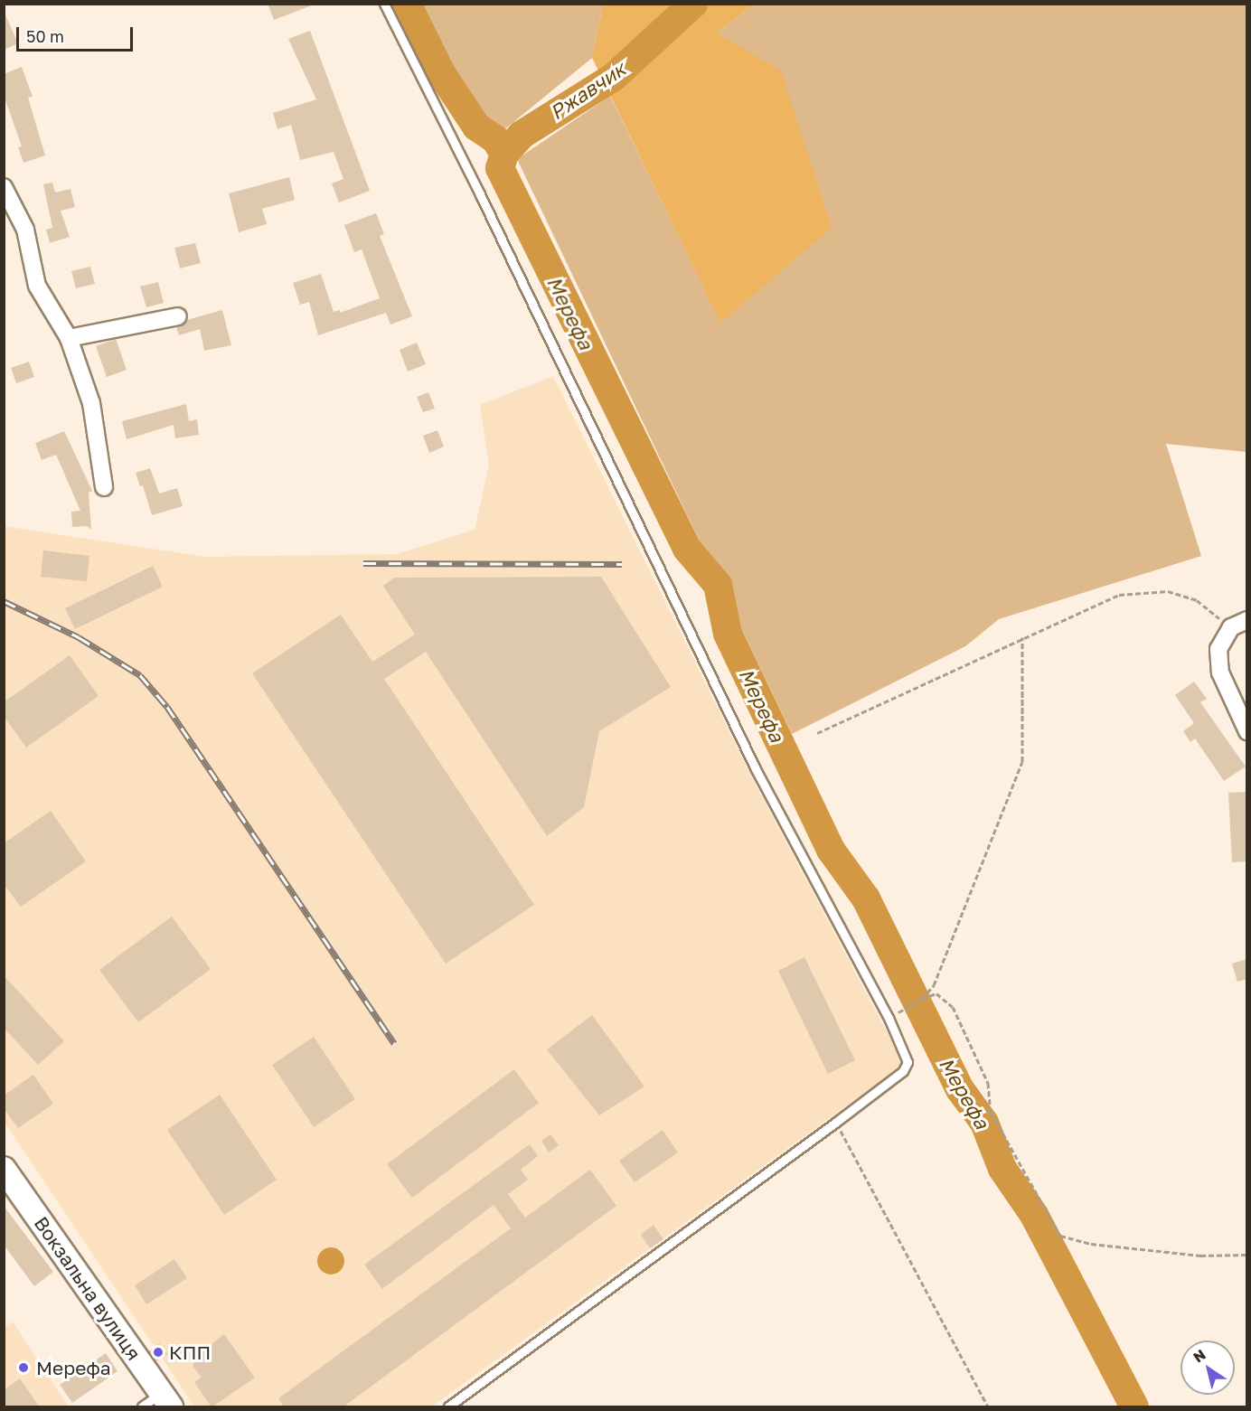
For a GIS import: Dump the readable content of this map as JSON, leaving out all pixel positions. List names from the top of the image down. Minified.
{"streets":{"street":["Вокзальна вулиця"]},"water":["Ржавчик","Мерефа"],"places":["КПП","Мерефа"],"scale_bar":"50 m","north":"top left"}
